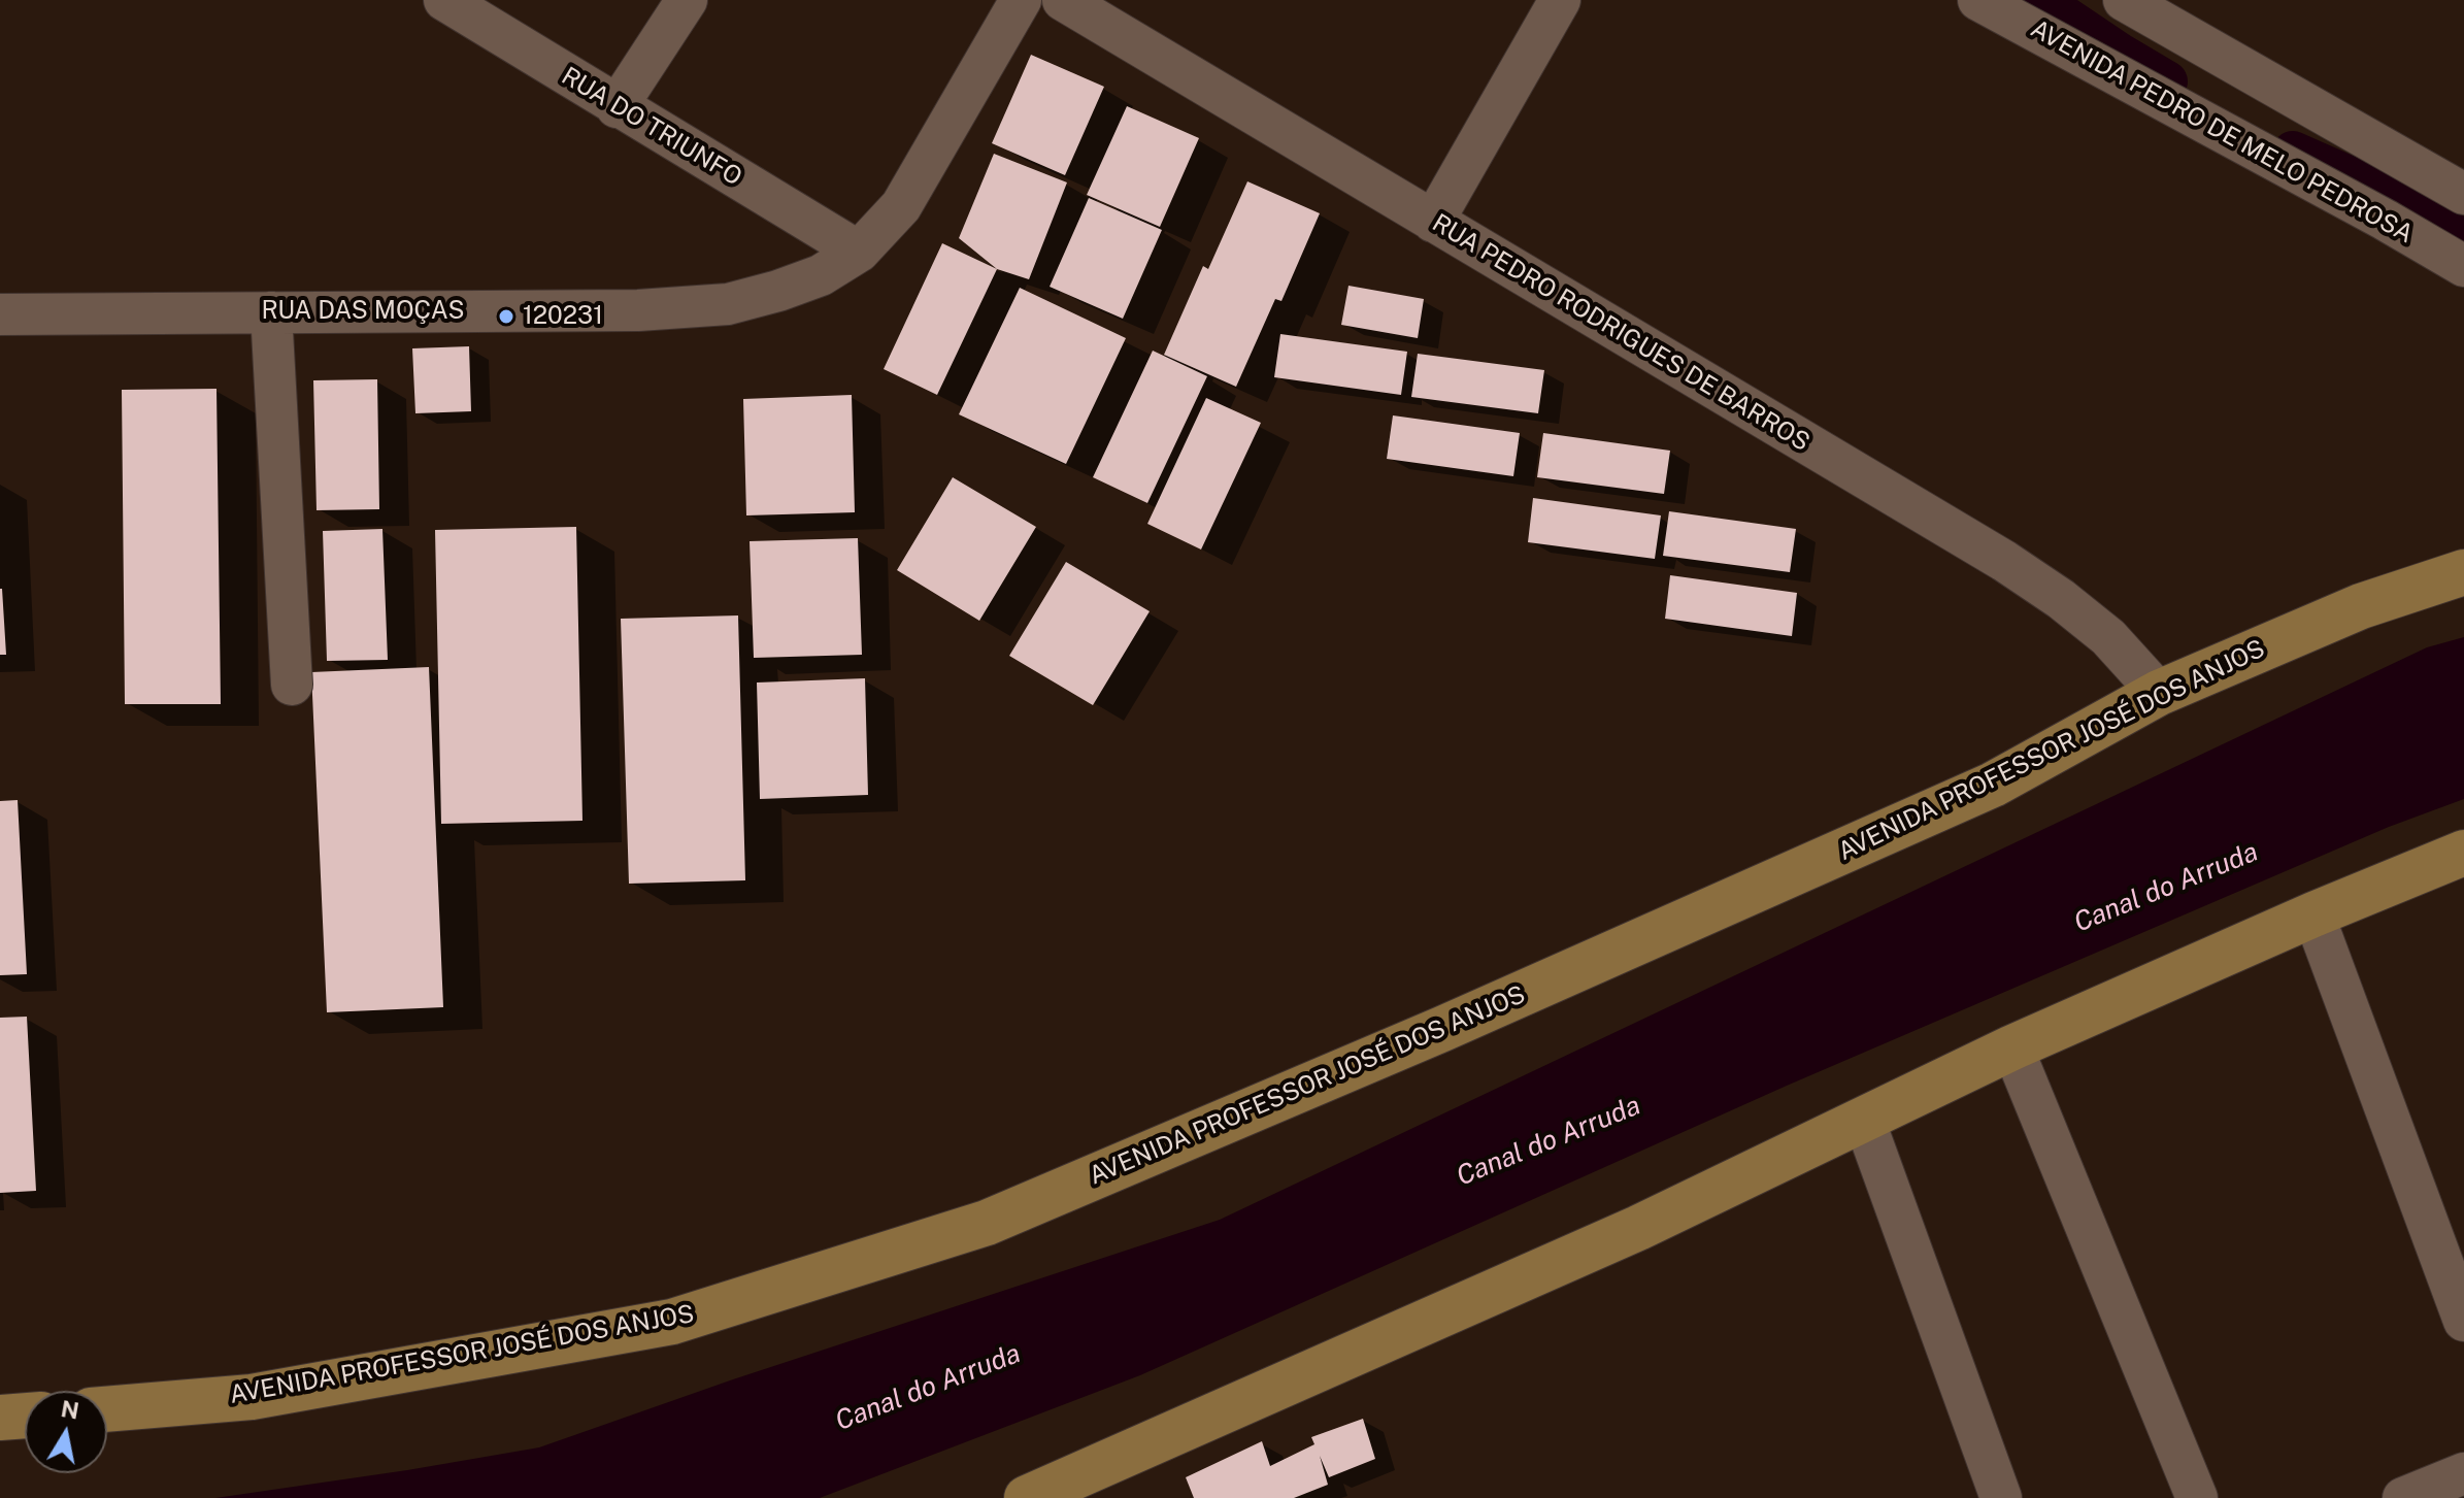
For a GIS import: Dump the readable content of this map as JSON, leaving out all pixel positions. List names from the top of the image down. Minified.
{"streets":{"main road":["AVENIDA PROFESSOR JOSÉ DOS ANJOS"],"street":["RUA DO TRIUNFO","AVENIDA PEDRO DE MELO PEDROSA","RUA DAS MOÇAS","RUA PEDRO RODRIGUES DE BARROS"]},"crossings":[["RUA DO TRIUNFO","RUA DAS MOÇAS"],["RUA PEDRO RODRIGUES DE BARROS","AVENIDA PROFESSOR JOSÉ DOS ANJOS"]],"water":["Canal do Arruda"],"places":["120231"],"north":"top"}
